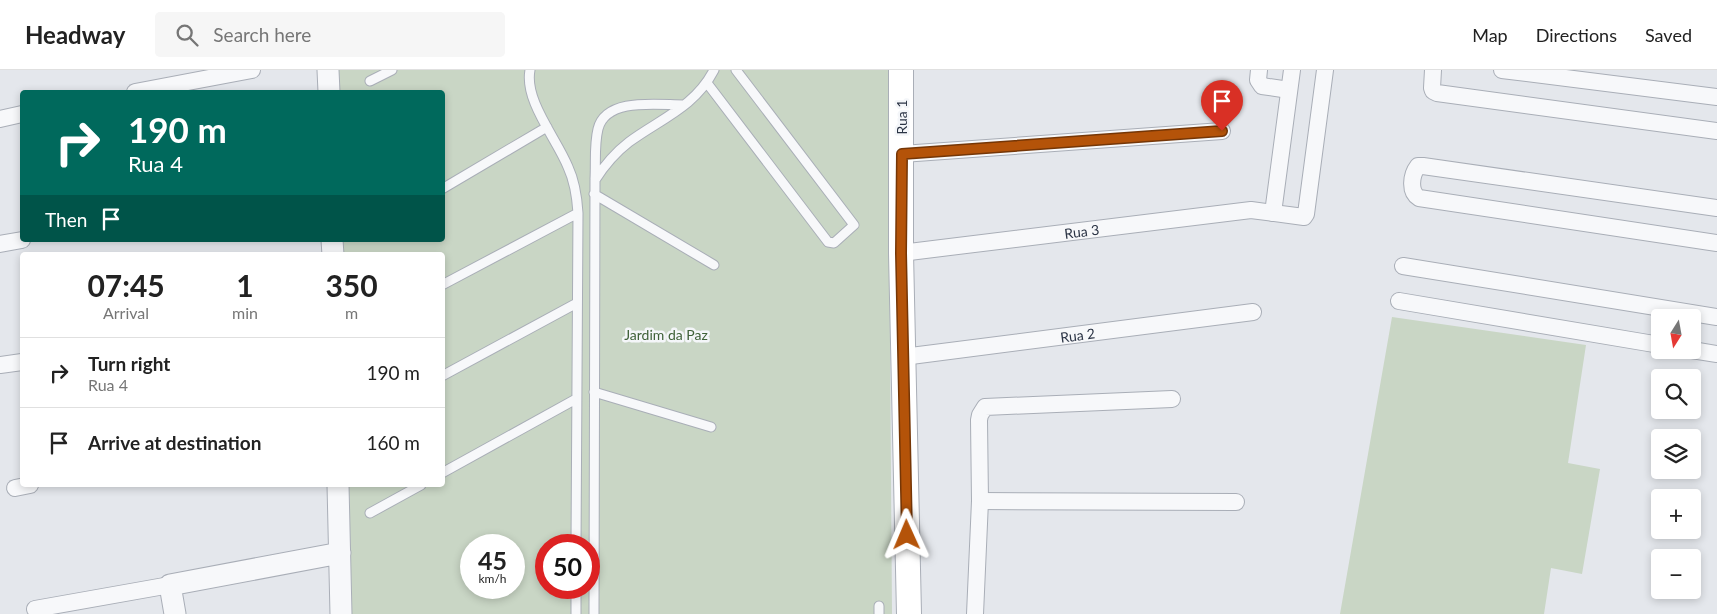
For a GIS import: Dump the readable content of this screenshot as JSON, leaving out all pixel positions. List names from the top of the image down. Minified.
{"streets":{"main road":["Rua 1"],"street":["Rua 3","Rua 2"]},"crossings":[["Rua 1","Rua 3"],["Rua 1","Rua 2"]],"parks":["Jardim da Paz"],"north":"bottom","page":{"header":"Headway","search":"Search here","nav":["Map","Directions","Saved"],"turn":["190 m","Rua 4"],"then":"Then","eta":["07:45","Arrival","1","min","350","m"],"map_buttons":["+","−"],"list":[{"name":"Turn right","note":"Rua 4","value":"190 m"},{"name":"Arrive at destination","value":"160 m"}],"speed":"45 km/h","limit":"50"}}
